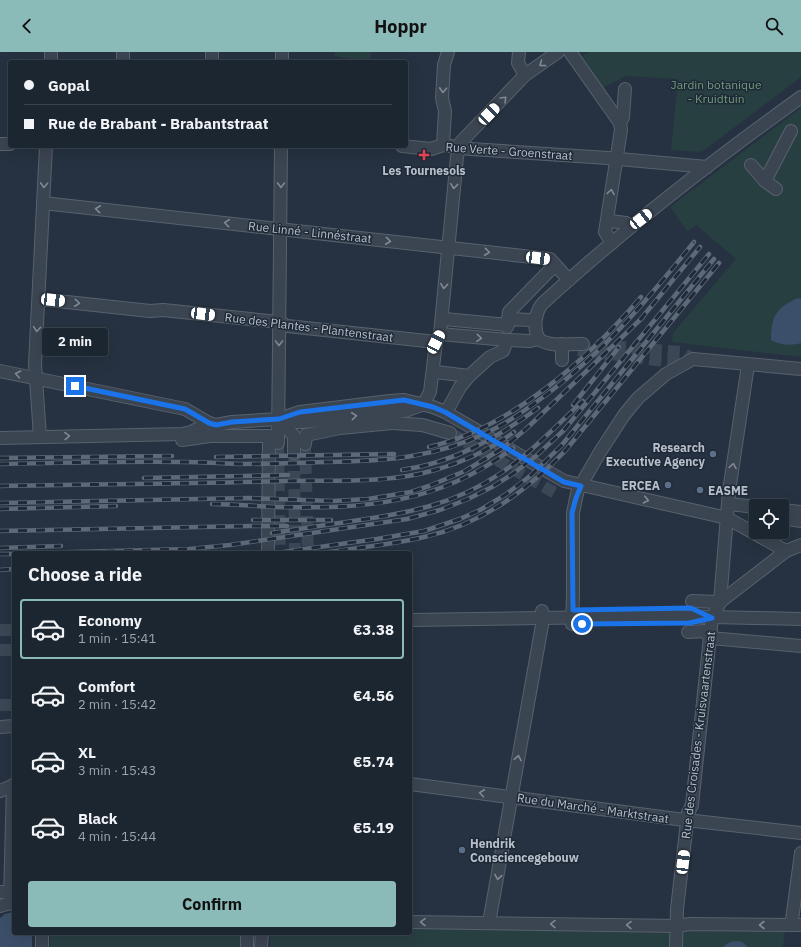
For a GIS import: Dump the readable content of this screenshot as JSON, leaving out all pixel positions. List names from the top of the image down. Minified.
{"streets":{"street":["Rue Verte - Groenstraat","Rue Linné - Linnéstraat","Rue des Plantes - Plantenstraat","Rue des Croisades - Kruisvaartenstraat","Rue du Marché - Marktstraat"]},"crossings":[["Rue des Croisades - Kruisvaartenstraat","Rue du Marché - Marktstraat"]],"parks":["Jardin botanique - Kruidtuin"],"places":{"health":["Les Tournesols"],"other":["Research Executive Agency","ERCEA","EASME","Hendrik Consciencegebouw"]},"page":{"header":"Hoppr","banner":["Gopal","Rue de Brabant - Brabantstraat"],"bubble":"2 min","heading":"Choose a ride","list":[{"name":"Economy","note":"1 min · 15:41","value":"€3.38"},{"name":"Comfort","note":"2 min · 15:42","value":"€4.56"},{"name":"XL","note":"3 min · 15:43","value":"€5.74"},{"name":"Black","note":"4 min · 15:44","value":"€5.19"}],"buttons":"Confirm"}}
